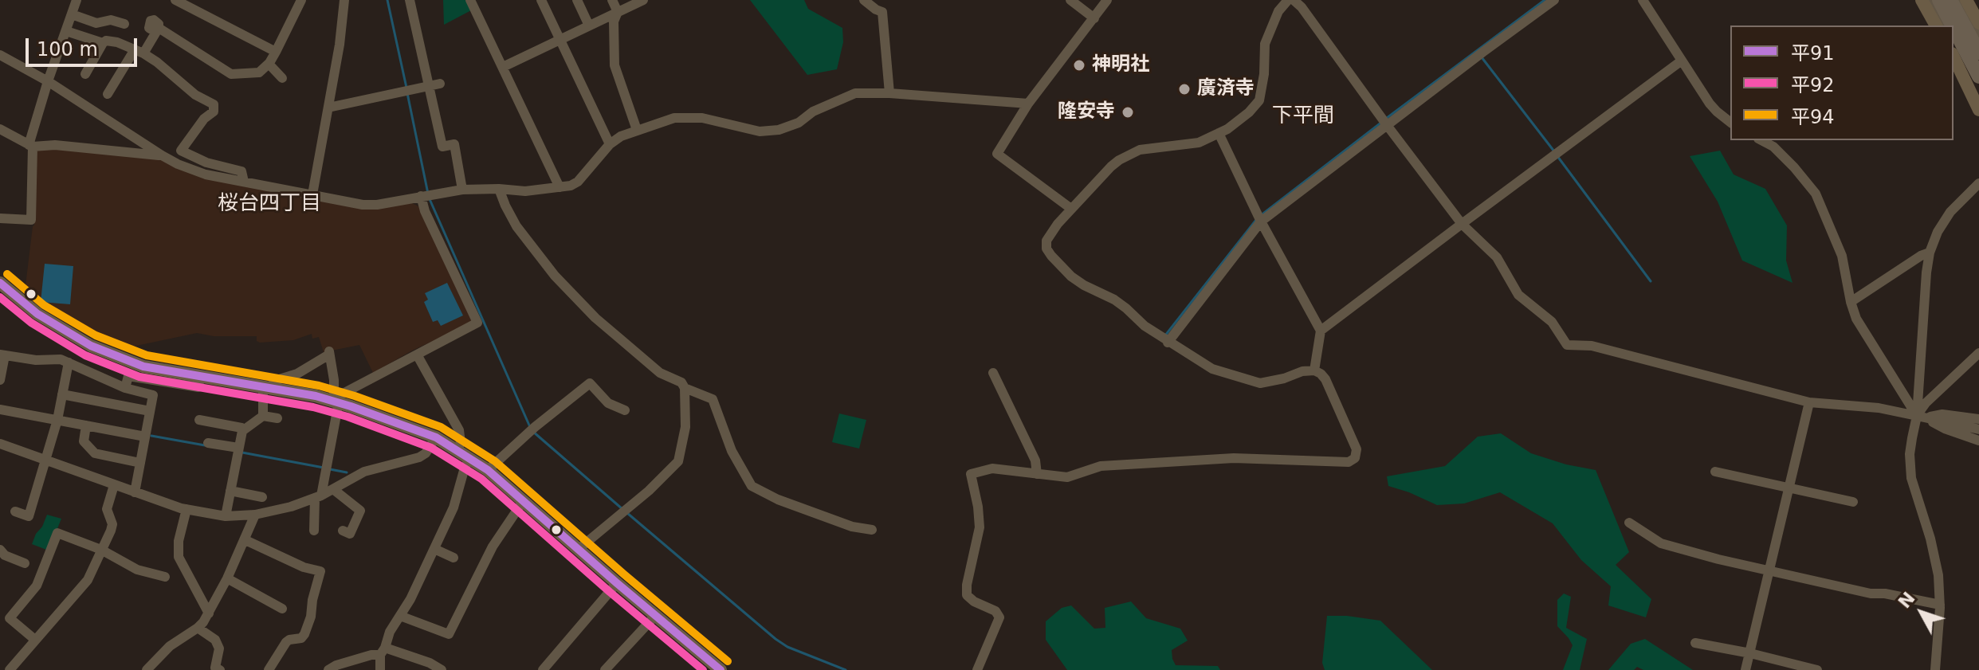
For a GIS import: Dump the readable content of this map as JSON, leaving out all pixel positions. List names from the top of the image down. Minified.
{"districts":["下平間","桜台四丁目"],"places":["神明社","廣済寺","隆安寺"],"lines":["transit line 平94","transit line 平91","transit line 平92"],"legend":["平91","平92","平94"],"scale_bar":"100 m","north":"top left"}
